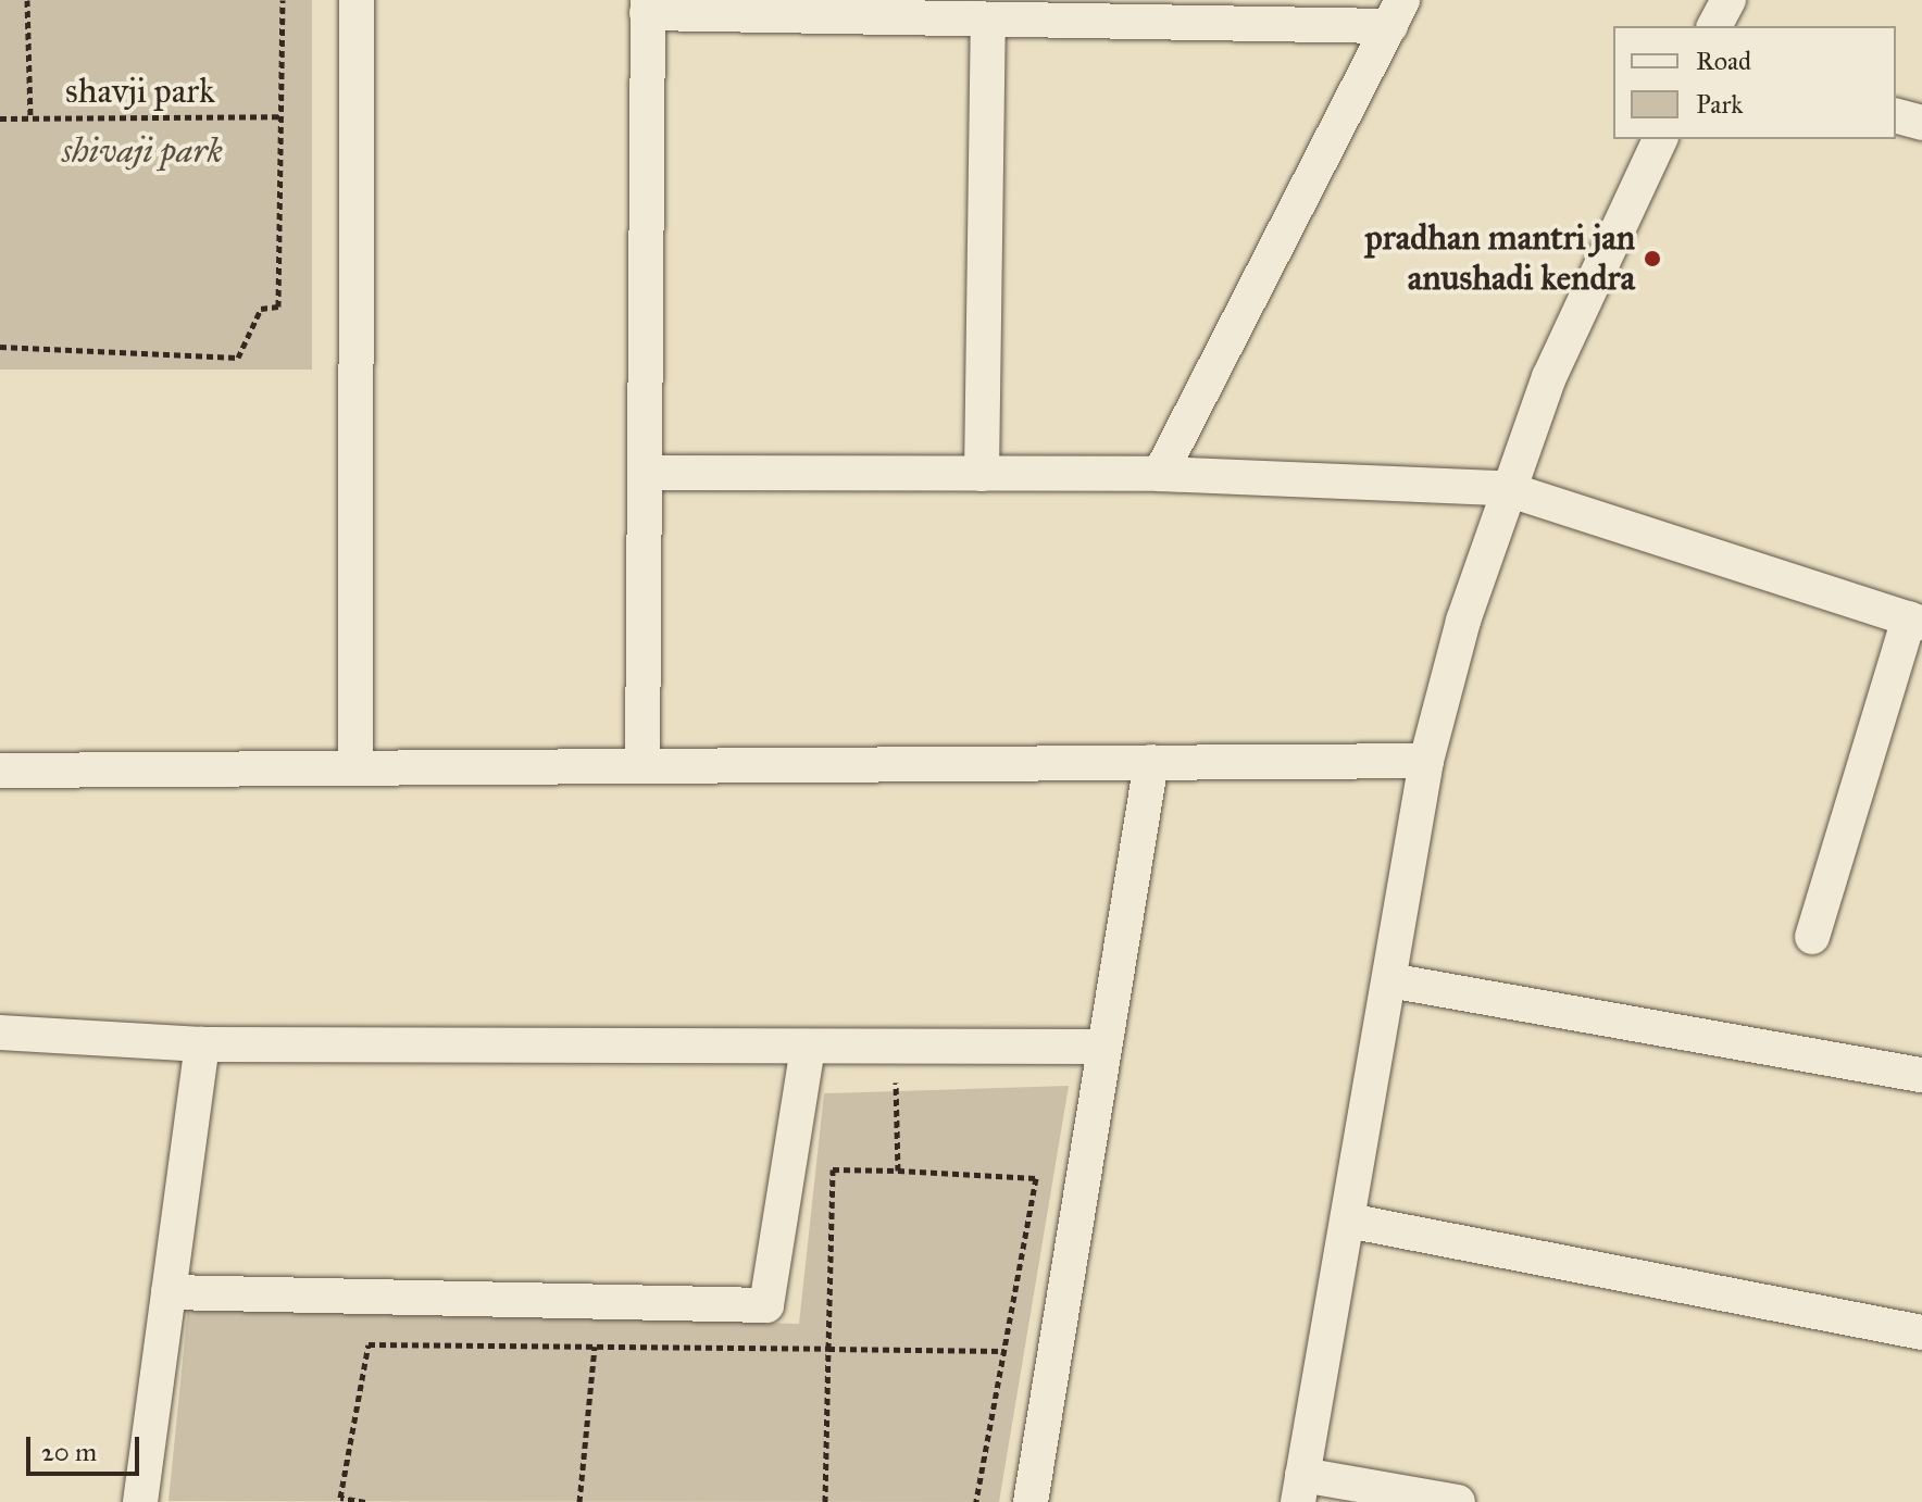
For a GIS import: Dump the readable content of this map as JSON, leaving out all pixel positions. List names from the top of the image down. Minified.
{"streets":{"path":["shavji park"]},"parks":["shivaji park"],"places":["pradhan mantri jan anushadi kendra"],"legend":["Road","Park"],"scale_bar":"20 m"}
